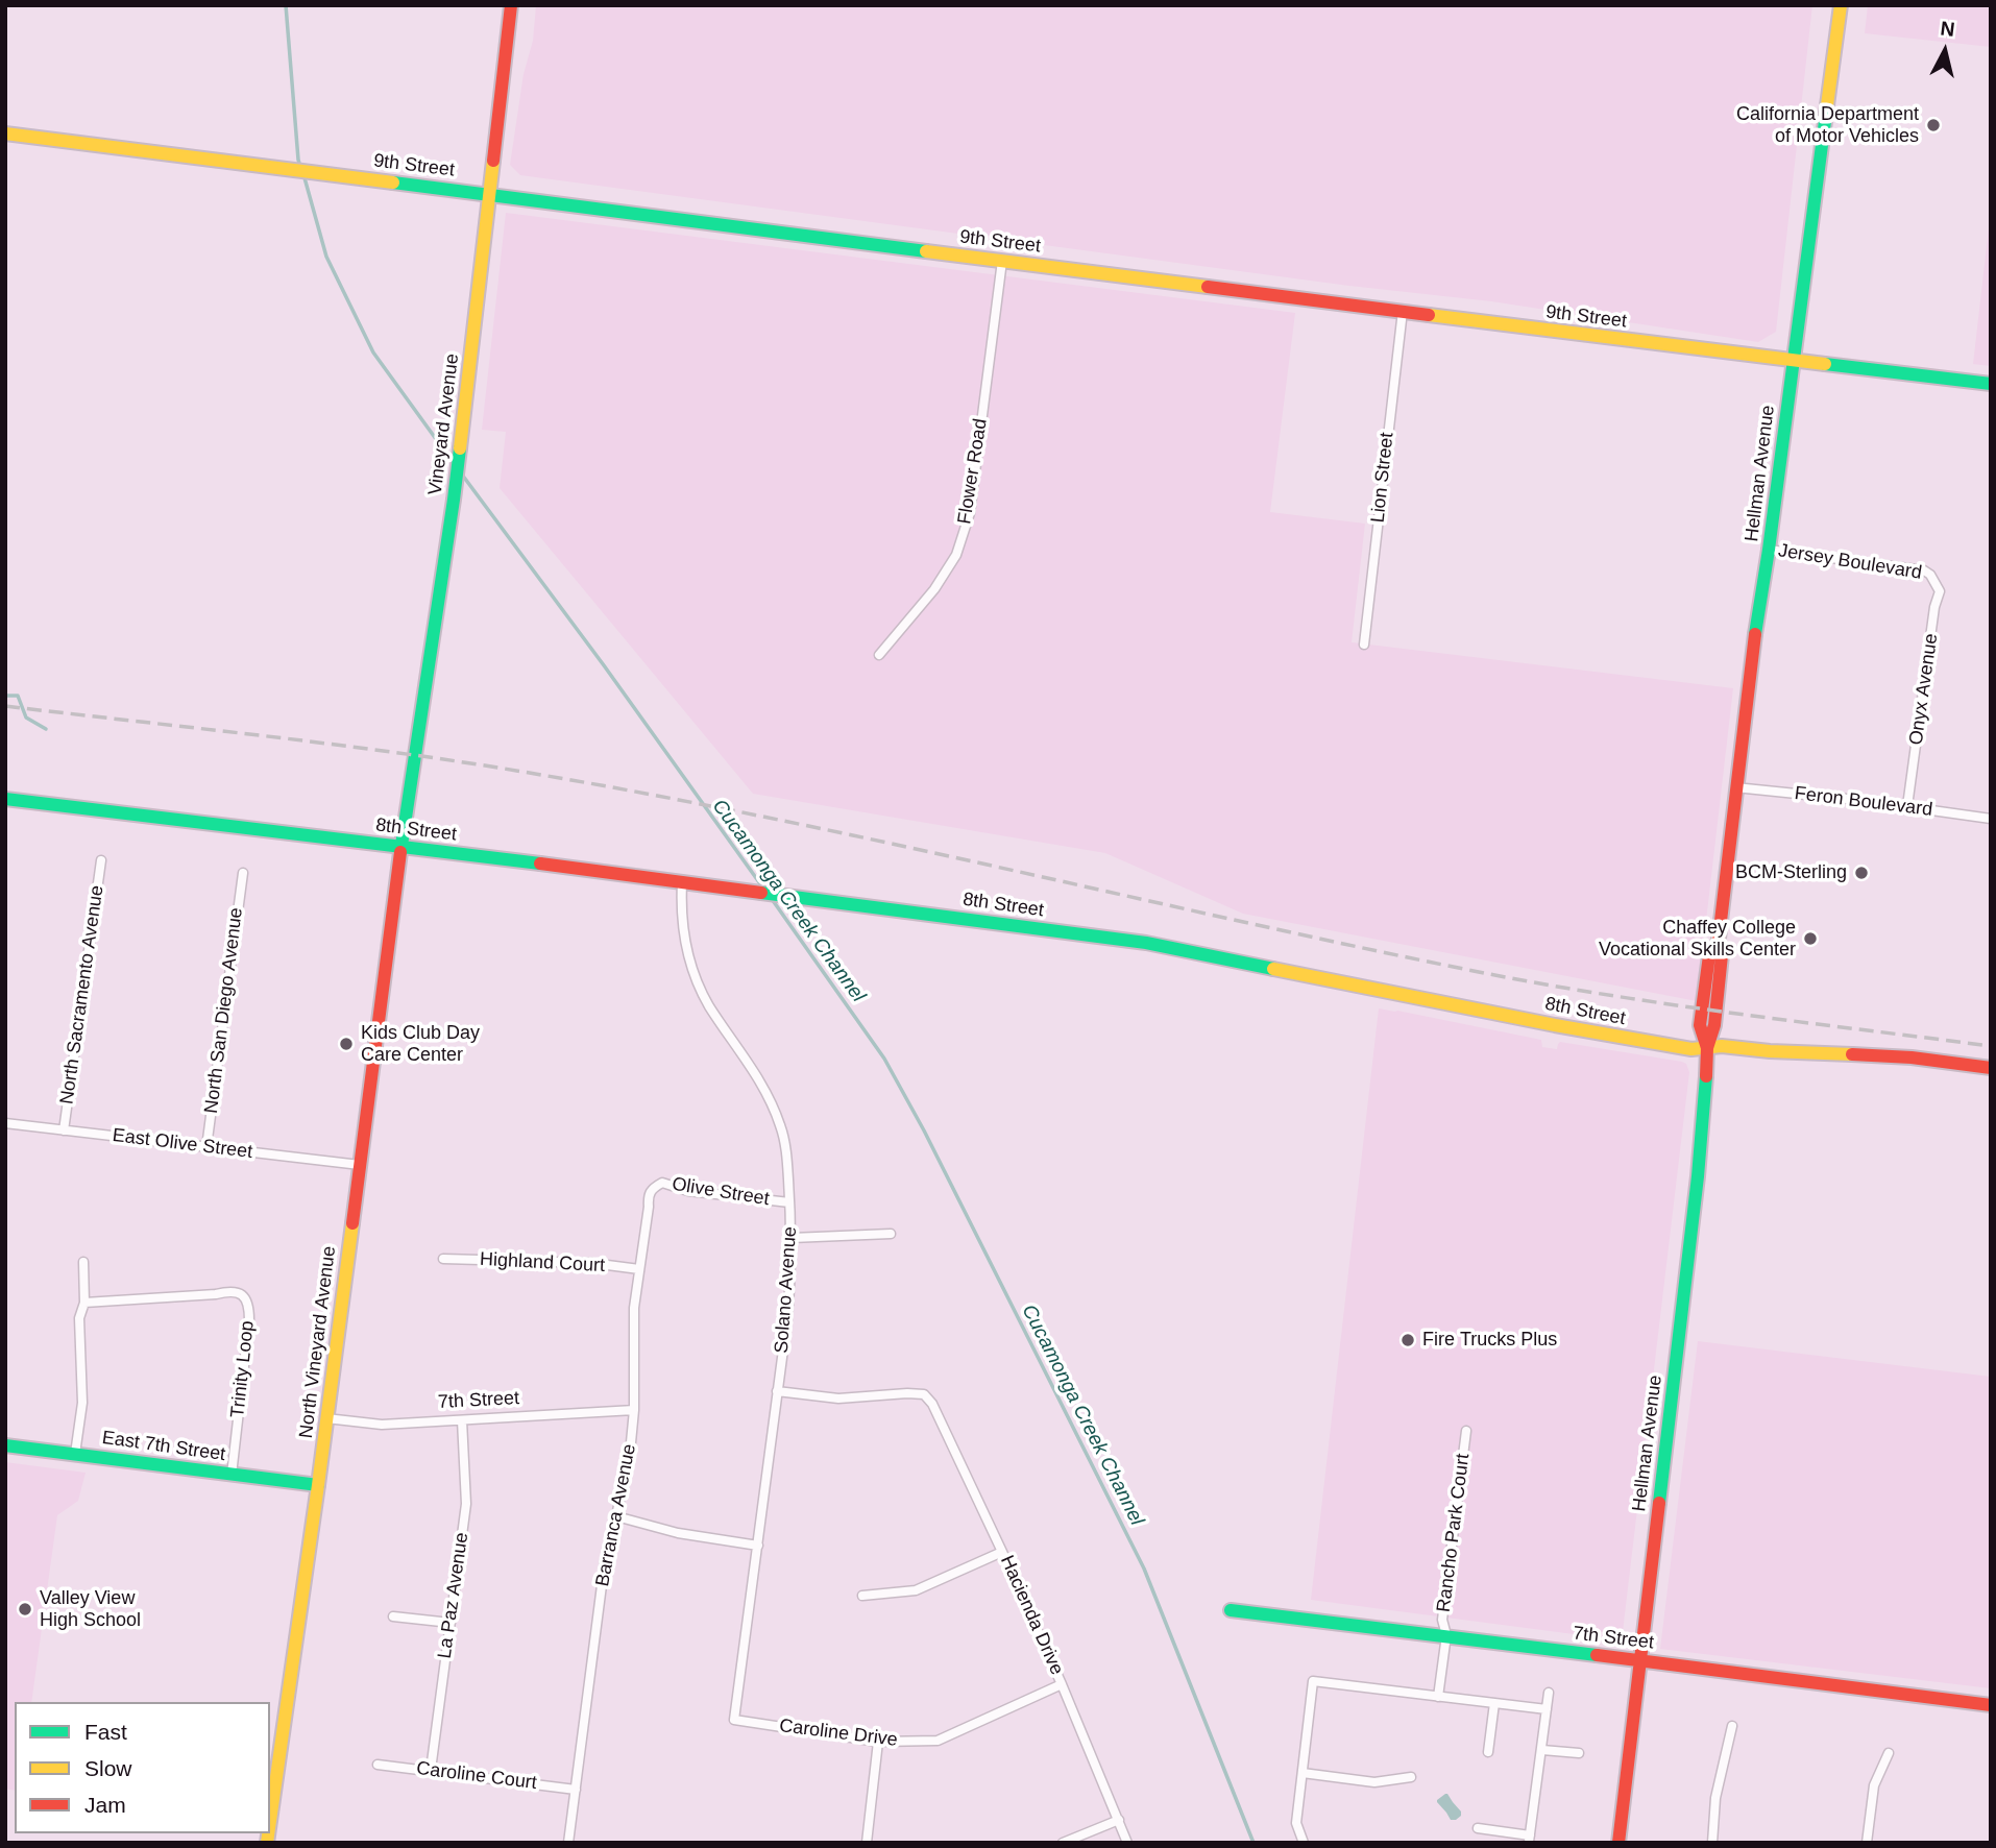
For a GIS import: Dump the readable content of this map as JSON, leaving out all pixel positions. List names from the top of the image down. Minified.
{"streets":{"street":["9th Street","Vineyard Avenue","Flower Road","Hellman Avenue","Lion Street","Jersey Boulevard","Onyx Avenue","Feron Boulevard","8th Street","North Sacramento Avenue","North San Diego Avenue","East Olive Street","Olive Street","Highland Court","Solano Avenue","North Vineyard Avenue","Trinity Loop","7th Street","East 7th Street","Barranca Avenue","Rancho Park Court","La Paz Avenue","Hacienda Drive","Caroline Drive","Caroline Court"]},"crossings":[["9th Street","Vineyard Avenue"],["9th Street","Flower Road"],["9th Street","Hellman Avenue"],["9th Street","Lion Street"],["Vineyard Avenue","8th Street"],["Vineyard Avenue","North Vineyard Avenue"],["Hellman Avenue","Jersey Boulevard"],["Hellman Avenue","Feron Boulevard"],["Hellman Avenue","8th Street"],["Hellman Avenue","7th Street"],["Jersey Boulevard","Onyx Avenue"],["Onyx Avenue","Feron Boulevard"],["8th Street","Solano Avenue"],["8th Street","North Vineyard Avenue"],["North Sacramento Avenue","East Olive Street"],["North San Diego Avenue","East Olive Street"],["East Olive Street","North Vineyard Avenue"],["Olive Street","Solano Avenue"],["Olive Street","Barranca Avenue"],["Highland Court","Barranca Avenue"],["Solano Avenue","Hacienda Drive"],["Solano Avenue","Caroline Drive"],["North Vineyard Avenue","7th Street"],["North Vineyard Avenue","East 7th Street"],["Trinity Loop","East 7th Street"],["7th Street","Barranca Avenue"],["7th Street","Rancho Park Court"],["7th Street","La Paz Avenue"],["Barranca Avenue","Caroline Court"],["La Paz Avenue","Caroline Court"],["Hacienda Drive","Caroline Drive"]],"water":["Cucamonga Creek Channel"],"places":["California Department of Motor Vehicles","BCM-Sterling","Chaffey College Vocational Skills Center","Kids Club Day Care Center","Fire Trucks Plus","Valley View High School"],"legend":["Fast","Slow","Jam"],"north":"top"}
